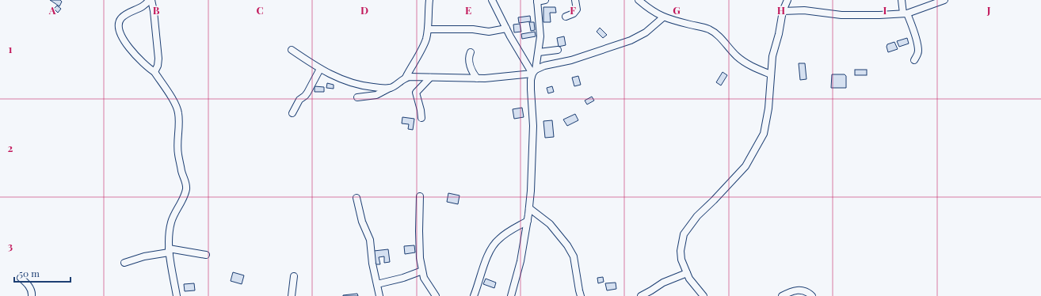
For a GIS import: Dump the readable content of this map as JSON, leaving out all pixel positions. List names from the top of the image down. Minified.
{"scale_bar":"50 m","grid":{"columns":["A","B","C","D","E","F","G","H","I","J"],"rows":["1","2","3"]}}
